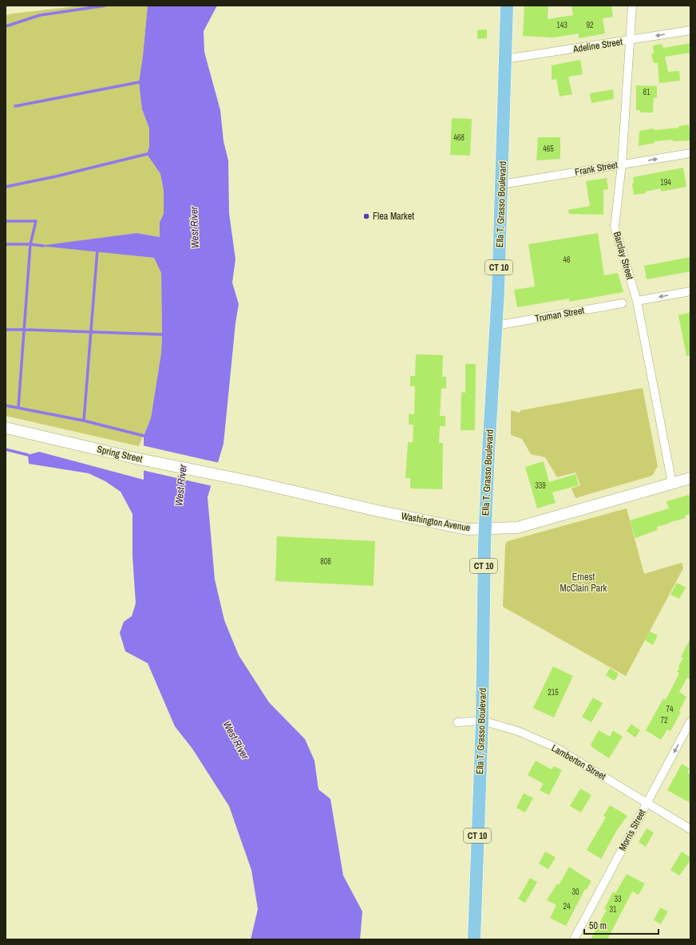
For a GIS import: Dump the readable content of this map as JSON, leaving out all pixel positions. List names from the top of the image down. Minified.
{"streets":{"main road":["Ella T. Grasso Boulevard","CT 10","Spring Street","Washington Avenue"],"street":["Adeline Street","Frank Street","Barclay Street","Truman Street","Lamberton Street","Morris Street"]},"crossings":[["Adeline Street","Ella T. Grasso Boulevard"],["Adeline Street","Barclay Street"],["Frank Street","Ella T. Grasso Boulevard"],["Frank Street","Barclay Street"],["Ella T. Grasso Boulevard","Truman Street"],["Ella T. Grasso Boulevard","Washington Avenue"],["Ella T. Grasso Boulevard","Lamberton Street"],["Barclay Street","Washington Avenue"],["Spring Street","Washington Avenue"],["Lamberton Street","Morris Street"]],"one_way":["Frank Street","Morris Street"],"water":["West River"],"parks":["Ernest McClain Park"],"places":["Flea Market"],"house_numbers":["143","92","81","468","465","194","46","339","808","215","74","72","30","33","24","31"],"scale_bar":"50 m"}
